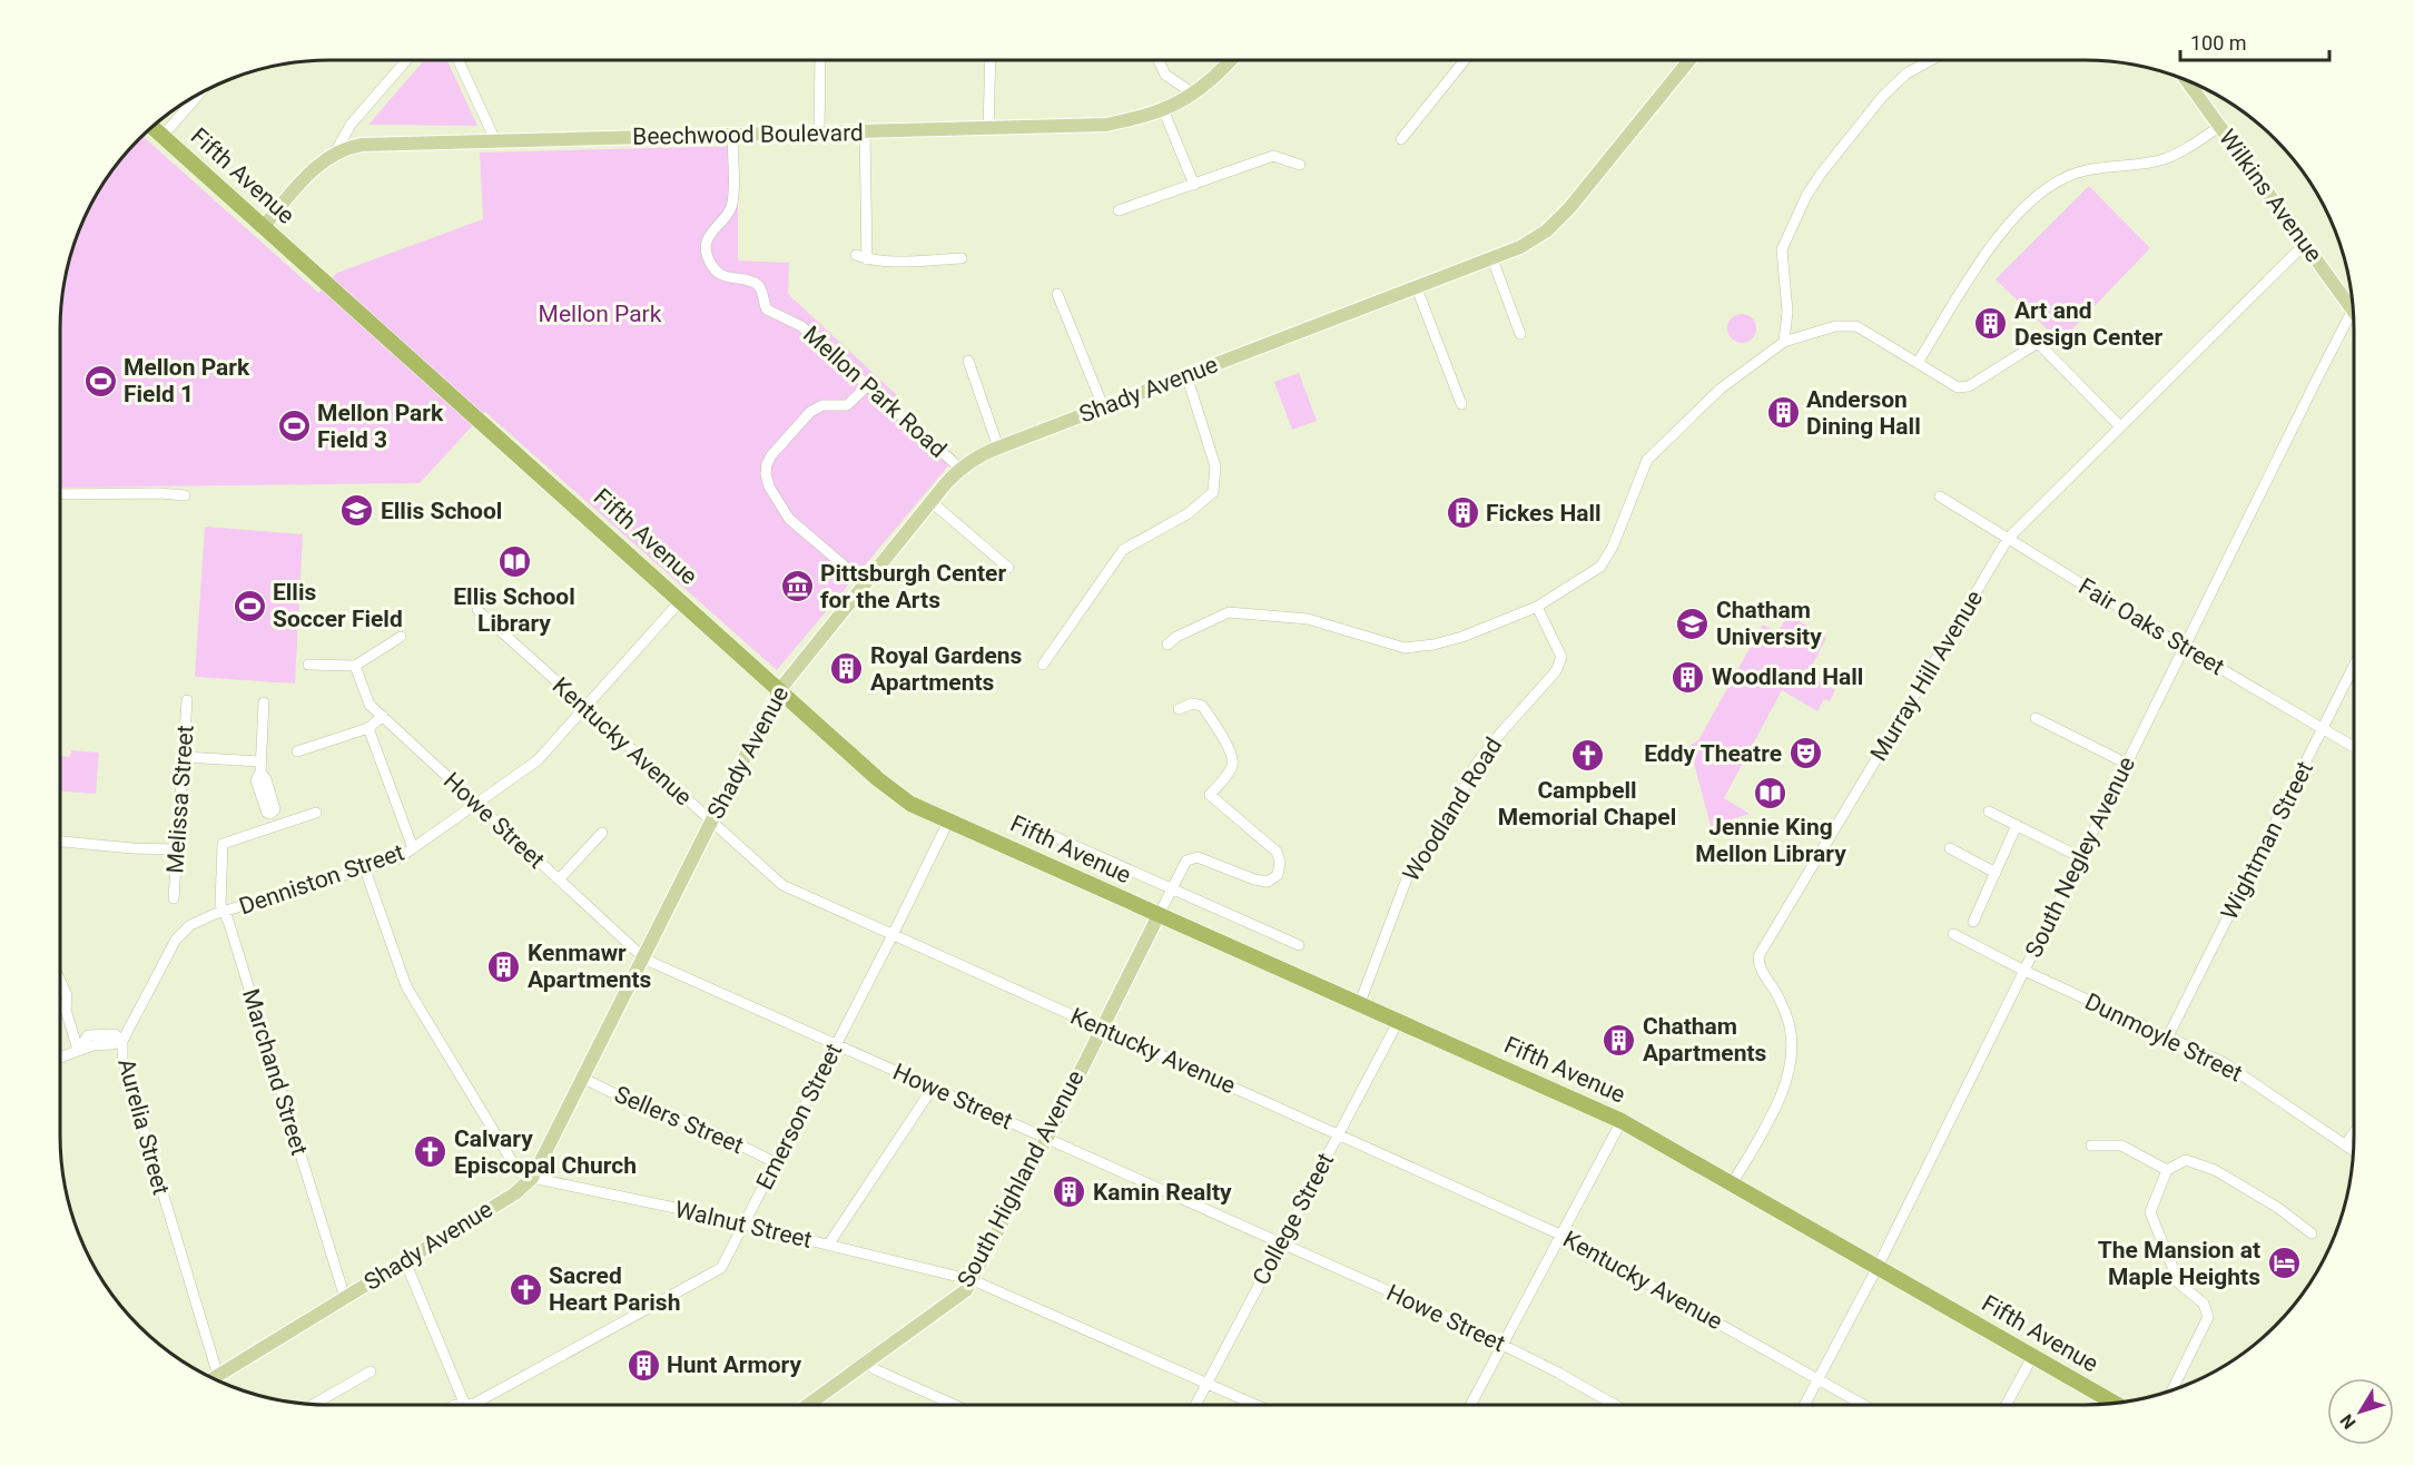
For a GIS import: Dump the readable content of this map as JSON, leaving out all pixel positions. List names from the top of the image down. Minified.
{"streets":{"highway":["Fifth Avenue"],"main road":["Beechwood Boulevard","Wilkins Avenue","Shady Avenue","South Highland Avenue"],"street":["Mellon Park Road","Fair Oaks Street","Murray Hill Avenue","Kentucky Avenue","Melissa Street","Woodland Road","Howe Street","Wightman Street","South Negley Avenue","Denniston Street","Dunmoyle Street","Marchand Street","Emerson Street","Sellers Street","Aurelia Street","College Street","Walnut Street"]},"crossings":[["Beechwood Boulevard","Fifth Avenue"],["Beechwood Boulevard","Mellon Park Road"],["Fifth Avenue","Shady Avenue"],["Fifth Avenue","Murray Hill Avenue"],["Fifth Avenue","Woodland Road"],["Fifth Avenue","South Negley Avenue"],["Fifth Avenue","Denniston Street"],["Fifth Avenue","Emerson Street"],["Fifth Avenue","South Highland Avenue"],["Fifth Avenue","College Street"],["Wilkins Avenue","Murray Hill Avenue"],["Shady Avenue","Mellon Park Road"],["Shady Avenue","Kentucky Avenue"],["Shady Avenue","Howe Street"],["Shady Avenue","Marchand Street"],["Shady Avenue","Sellers Street"],["Shady Avenue","Aurelia Street"],["Shady Avenue","Walnut Street"],["Fair Oaks Street","Murray Hill Avenue"],["Fair Oaks Street","Wightman Street"],["Fair Oaks Street","South Negley Avenue"],["Kentucky Avenue","South Negley Avenue"],["Kentucky Avenue","Denniston Street"],["Kentucky Avenue","Emerson Street"],["Kentucky Avenue","South Highland Avenue"],["Kentucky Avenue","College Street"],["Howe Street","Denniston Street"],["Howe Street","Emerson Street"],["Howe Street","South Highland Avenue"],["Howe Street","College Street"],["Wightman Street","Dunmoyle Street"],["South Negley Avenue","Dunmoyle Street"],["Denniston Street","Marchand Street"],["Denniston Street","Aurelia Street"],["Marchand Street","Aurelia Street"],["Emerson Street","Sellers Street"],["Emerson Street","Walnut Street"],["South Highland Avenue","Walnut Street"],["College Street","Walnut Street"]],"parks":["Mellon Park"],"places":{"building":["Art and Design Center","Anderson Dining Hall","Fickes Hall","Royal Gardens Apartments","Woodland Hall","Kenmawr Apartments","Chatham Apartments","Kamin Realty","Hunt Armory"],"sports":["Mellon Park Field 1","Mellon Park Field 3","Ellis Soccer Field"],"school or university":["Ellis School","Chatham University"],"library":["Ellis School Library","Jennie King Mellon Library"],"museum":["Pittsburgh Center for the Arts"],"theatre":["Eddy Theatre"],"church":["Campbell Memorial Chapel","Calvary Episcopal Church","Sacred Heart Parish"],"hotel":["The Mansion at Maple Heights"]},"scale_bar":"100 m","north":"bottom left"}
